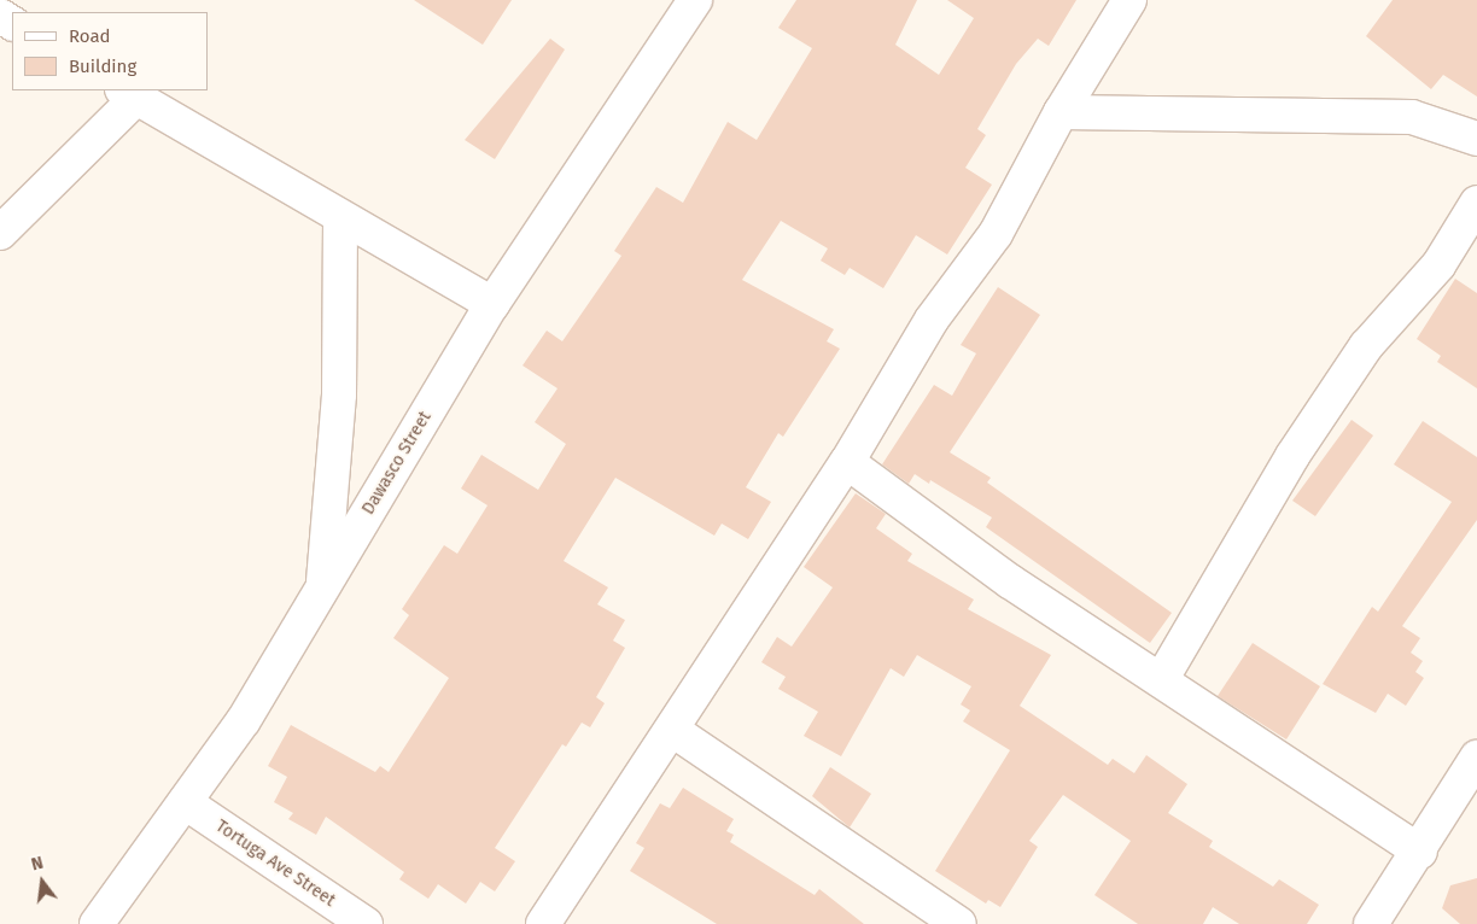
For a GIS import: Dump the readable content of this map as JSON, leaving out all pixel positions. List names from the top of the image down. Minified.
{"streets":{"street":["Dawasco Street","Tortuga Ave Street"]},"crossings":[["Dawasco Street","Tortuga Ave Street"]],"legend":["Road","Building"],"north":"top"}
